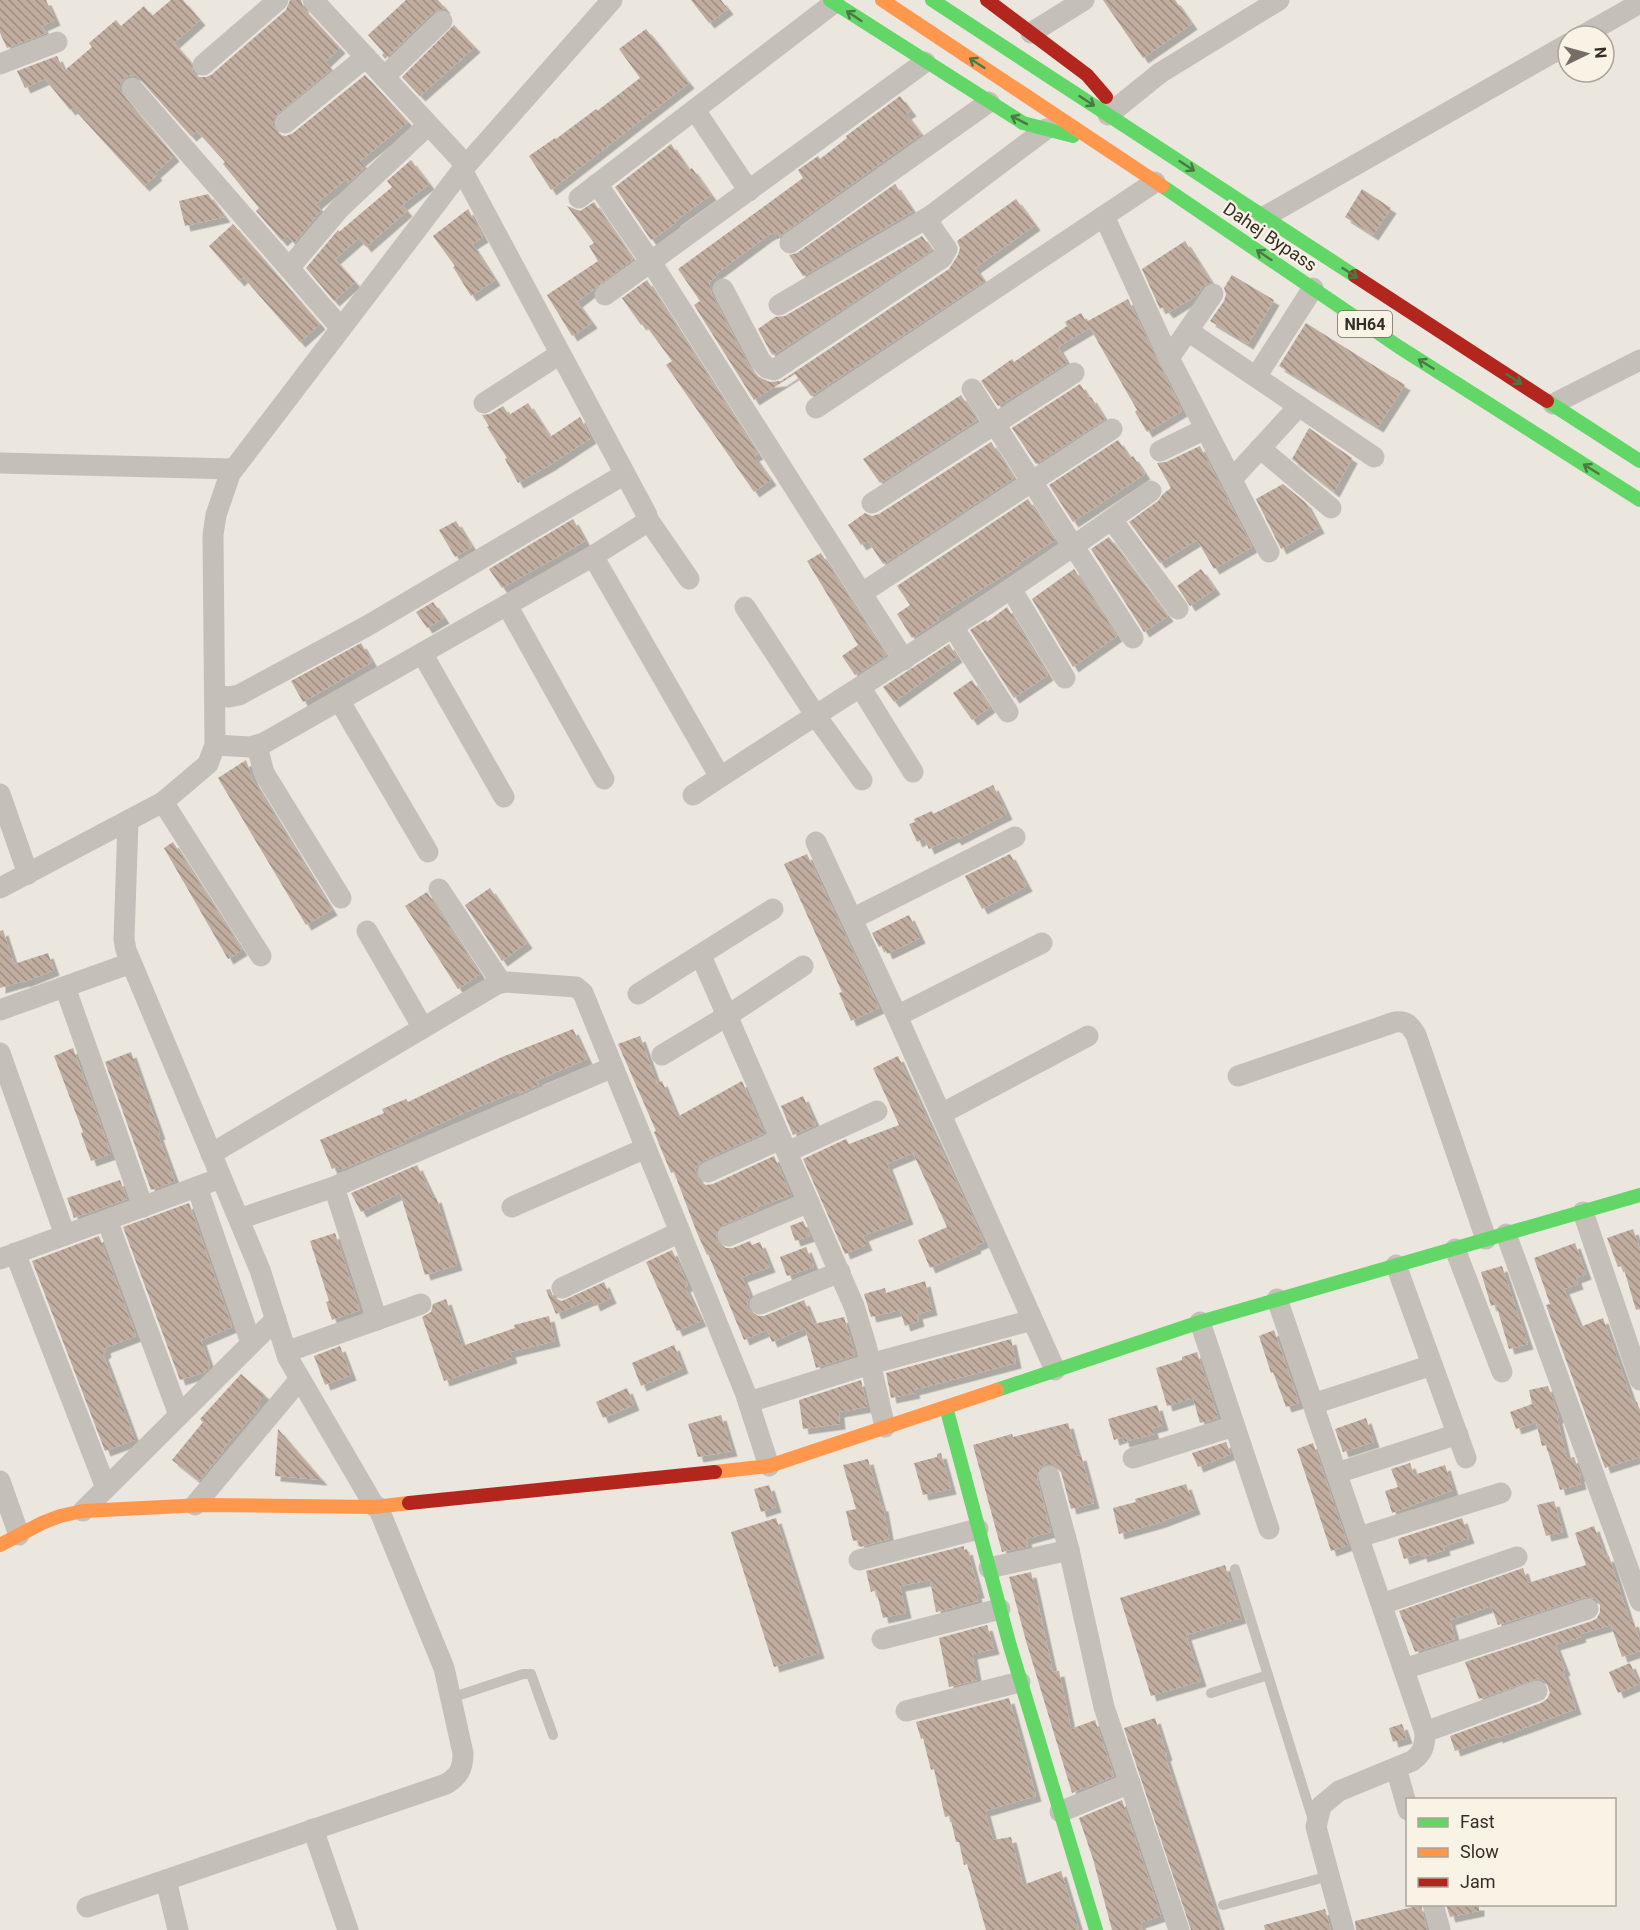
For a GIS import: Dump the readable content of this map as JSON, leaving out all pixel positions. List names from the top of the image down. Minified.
{"streets":{"main road":["Dahej Bypass","NH64"]},"crossings":[["Dahej Bypass","NH64"]],"legend":["Fast","Slow","Jam"],"north":"right"}
